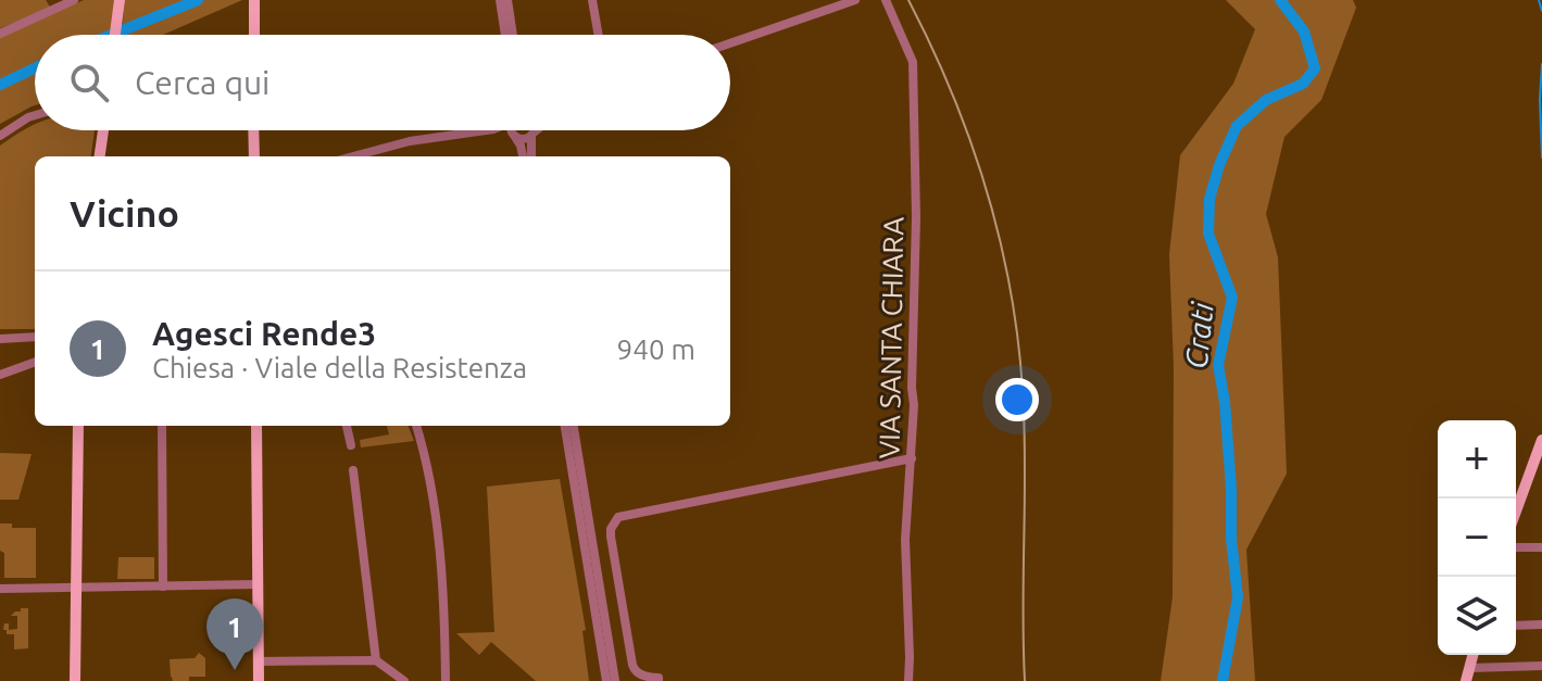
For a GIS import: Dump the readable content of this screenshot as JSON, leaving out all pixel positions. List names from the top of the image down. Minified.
{"streets":{"street":["VIA SANTA CHIARA"]},"water":["Crati"],"page":{"search":"Cerca qui","heading":"Vicino","list":[{"mark":"1","name":"Agesci Rende3","note":"Chiesa · Viale della Resistenza","value":"940 m"}],"map_buttons":["+","−"],"pins":"1"}}
